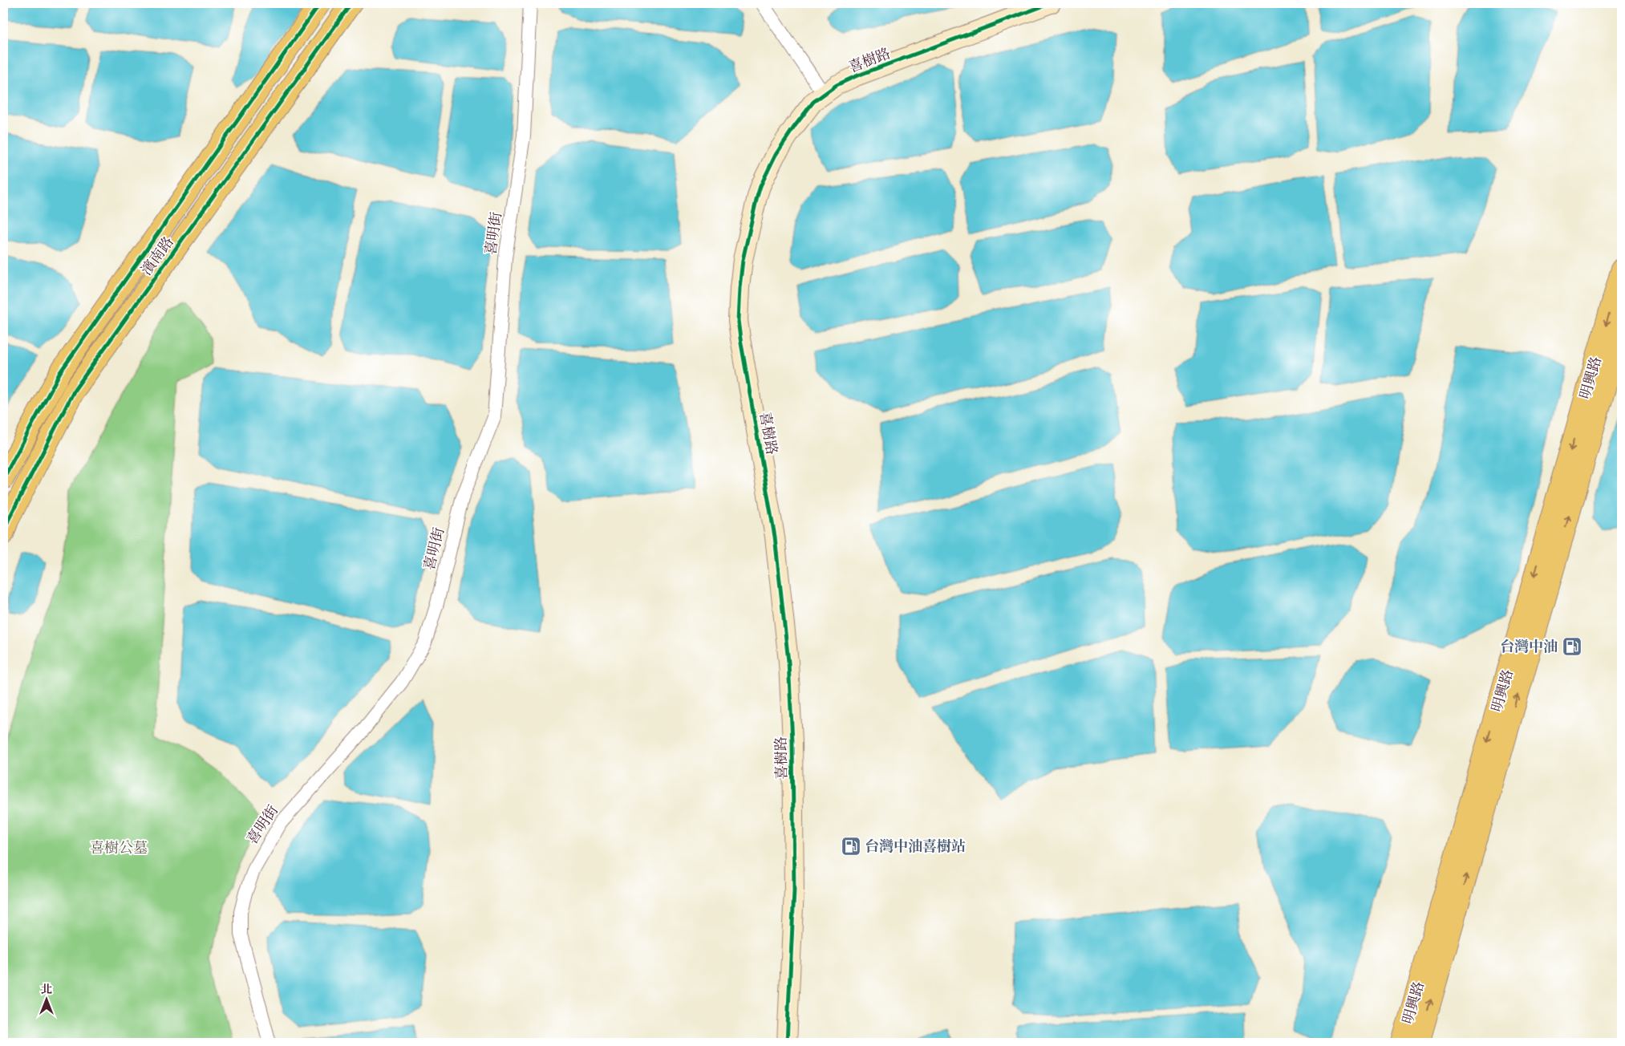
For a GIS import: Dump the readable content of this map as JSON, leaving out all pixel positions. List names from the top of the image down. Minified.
{"streets":{"main road":["濱南路","明興路"],"street":["喜樹路","喜明街"]},"parks":["喜樹公墓"],"places":{"fuel station":["台灣中油","台灣中油喜樹站"]},"north":"top"}
